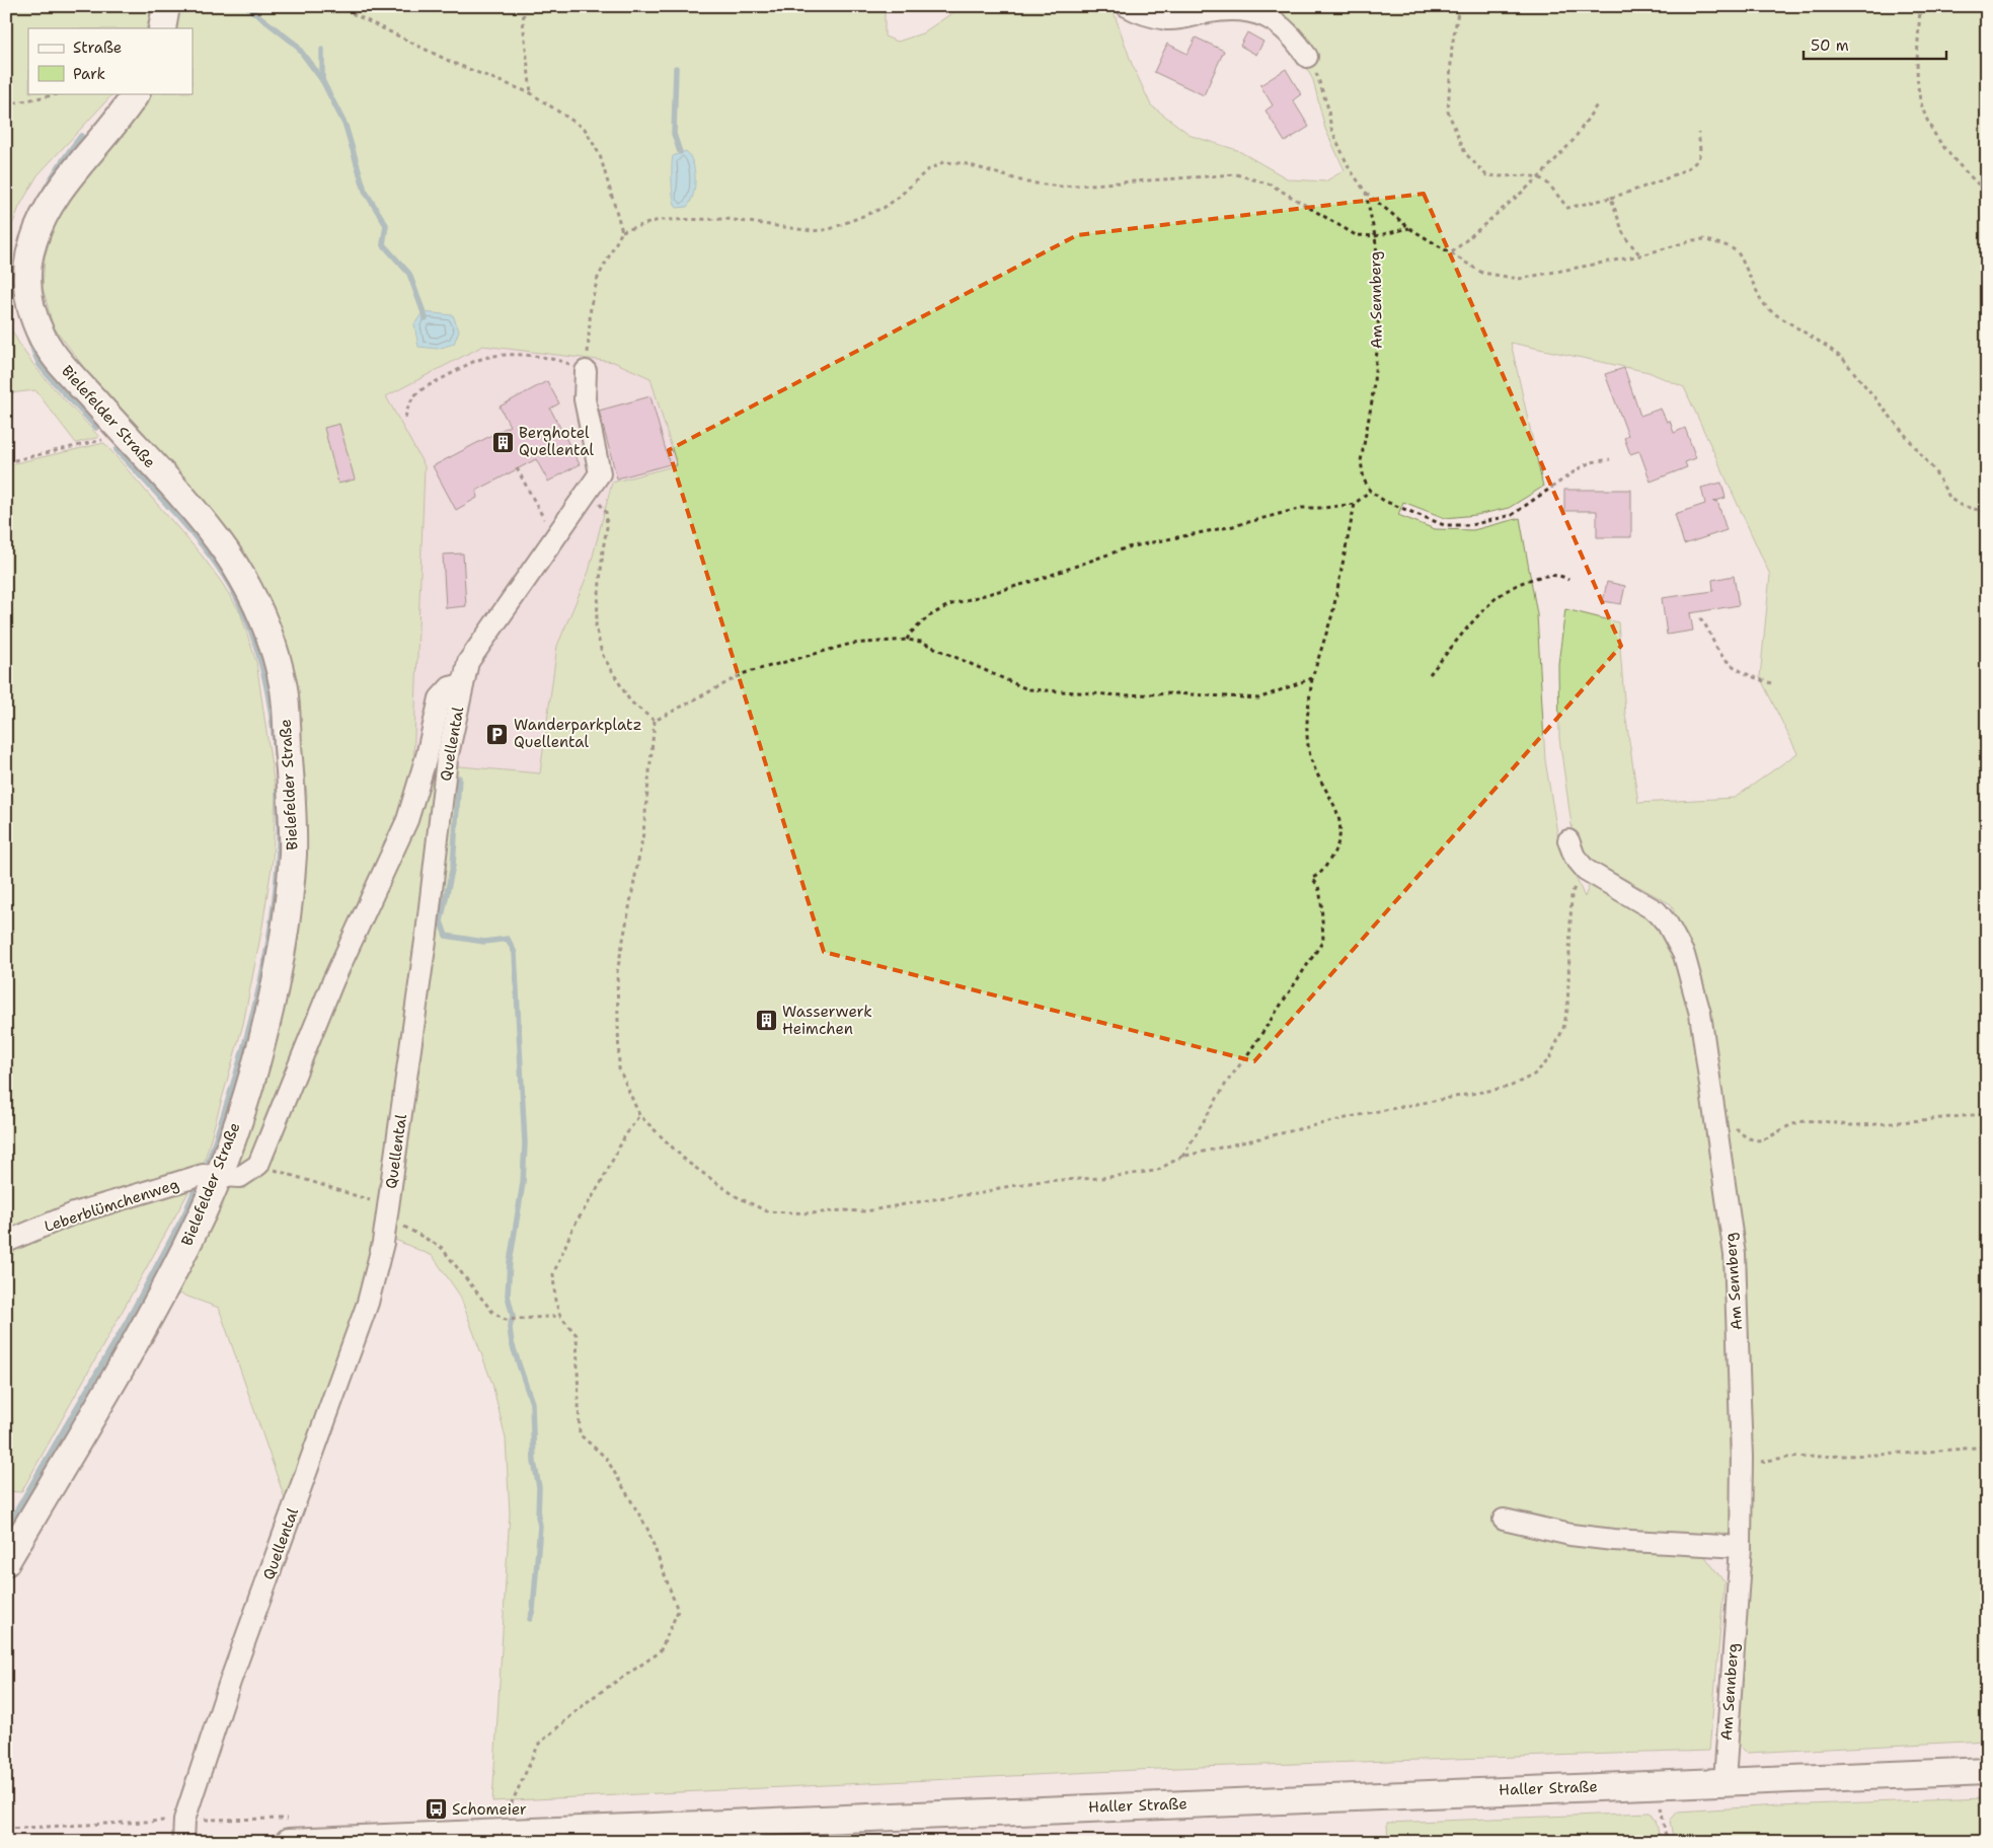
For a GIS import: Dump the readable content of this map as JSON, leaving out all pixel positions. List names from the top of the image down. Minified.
{"streets":{"main road":["Bielefelder Straße","Haller Straße"],"street":["Am Sennberg","Quellental","Leberblümchenweg"]},"crossings":[["Am Sennberg","Haller Straße"],["Bielefelder Straße","Leberblümchenweg"]],"places":{"building":["Berghotel Quellental","Wasserwerk Heimchen"],"parking":["Wanderparkplatz Quellental"],"bus stop":["Schomeier"]},"legend":["Straße","Park"],"scale_bar":"50 m"}
